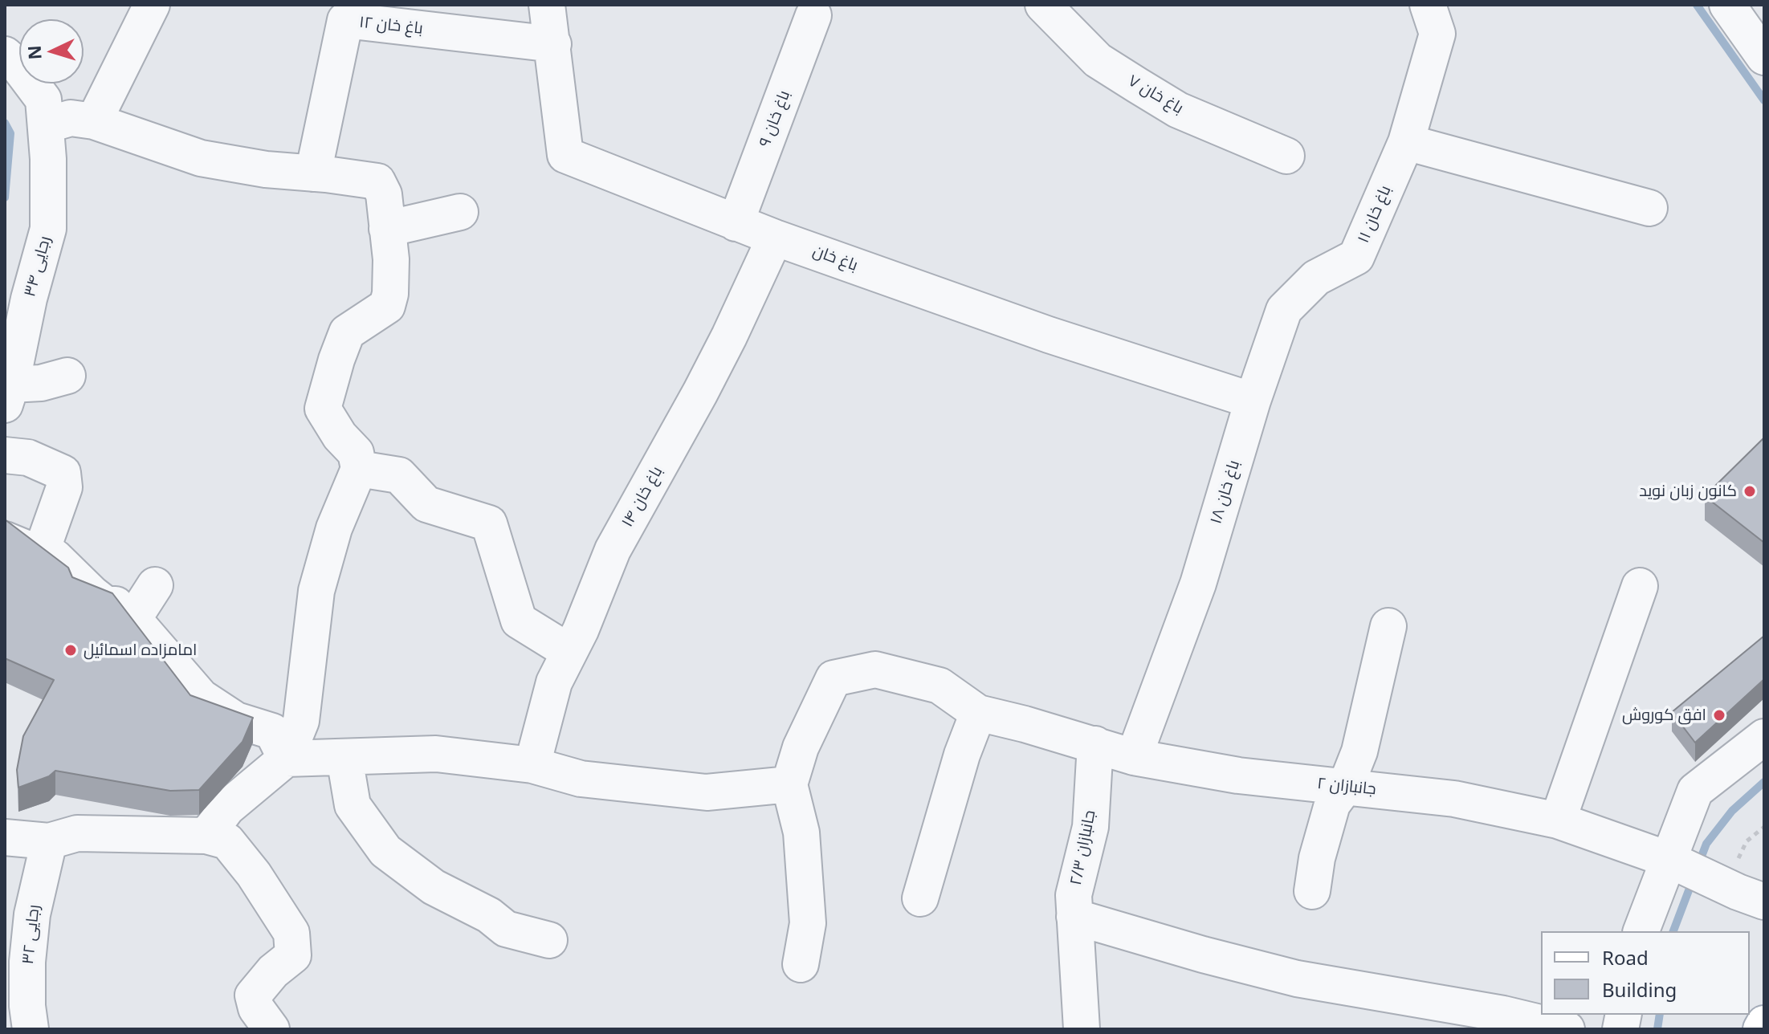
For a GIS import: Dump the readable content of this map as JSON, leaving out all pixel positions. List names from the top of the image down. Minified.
{"streets":{"street":["باغ خان ۱۲","باغ خان ۷","باغ خان ۹","باغ خان ۱۱","باغ خان","رجایی ۳۴","باغ خان ۱۸","باغ خان ۱۴","جانبازان ۲","جانبازان ۲/۳","رجایی ۳۲"]},"crossings":[["باغ خان ۱۲","باغ خان"],["باغ خان ۹","باغ خان"],["باغ خان ۱۱","باغ خان"],["باغ خان ۱۱","باغ خان ۱۸"],["باغ خان","باغ خان ۱۸"],["باغ خان","باغ خان ۱۴"],["باغ خان ۱۸","جانبازان ۲"],["جانبازان ۲","جانبازان ۲/۳"]],"places":["کانون زبان نوید","امامزاده اسمائیل","افق کوروش"],"legend":["Road","Building"],"north":"left"}
